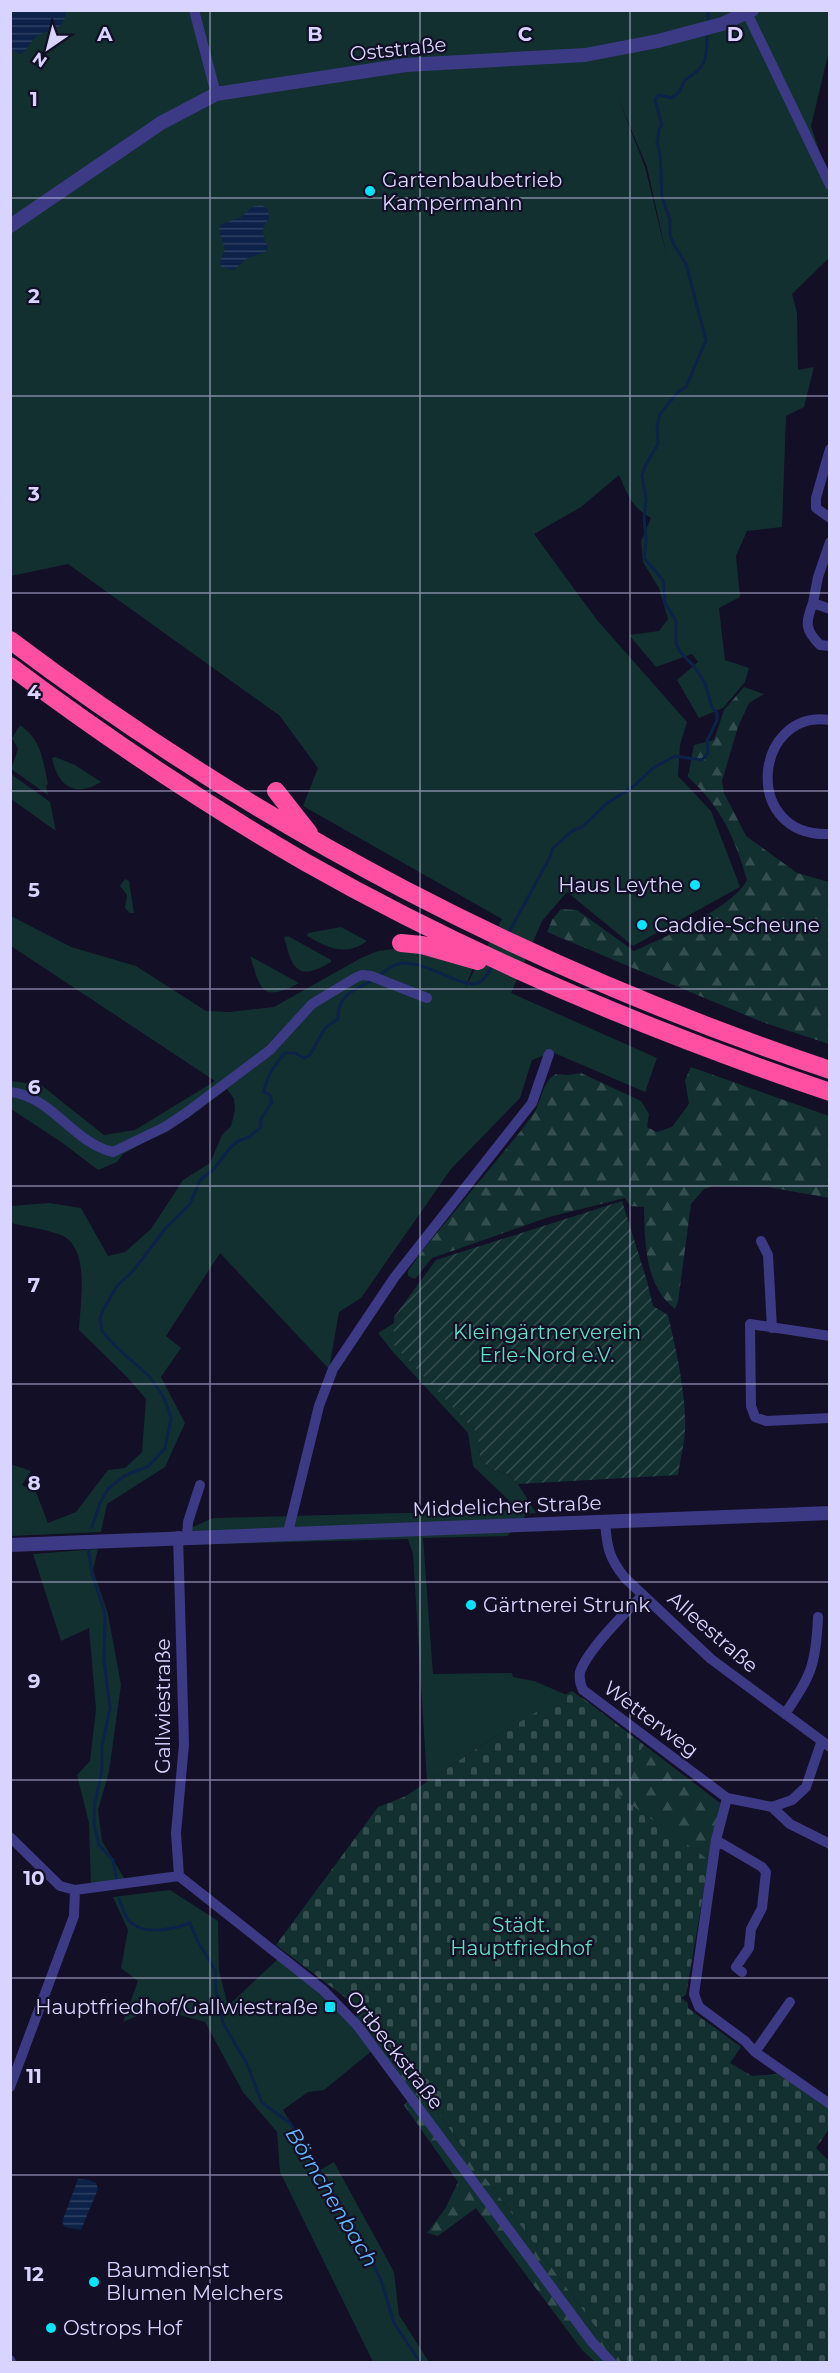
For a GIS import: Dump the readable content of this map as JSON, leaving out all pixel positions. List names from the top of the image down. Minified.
{"streets":{"street":["Oststraße","Middelicher Straße","Alleestraße","Gallwiestraße","Wetterweg","Ortbeckstraße"]},"crossings":[["Middelicher Straße","Alleestraße"],["Middelicher Straße","Gallwiestraße"],["Alleestraße","Wetterweg"],["Gallwiestraße","Ortbeckstraße"]],"water":["Börnchenbach"],"parks":["Kleingärtnerverein Erle-Nord e.V.","Städt. Hauptfriedhof"],"places":{"other":["Gartenbaubetrieb Kampermann","Haus Leythe","Caddie-Scheune","Gärtnerei Strunk","Baumdienst Blumen Melchers","Ostrops Hof"],"transit":["Hauptfriedhof/Gallwiestraße"]},"north":"bottom left","grid":{"columns":["A","B","C","D"],"rows":["1","2","3","4","5","6","7","8","9","10","11","12"]}}
